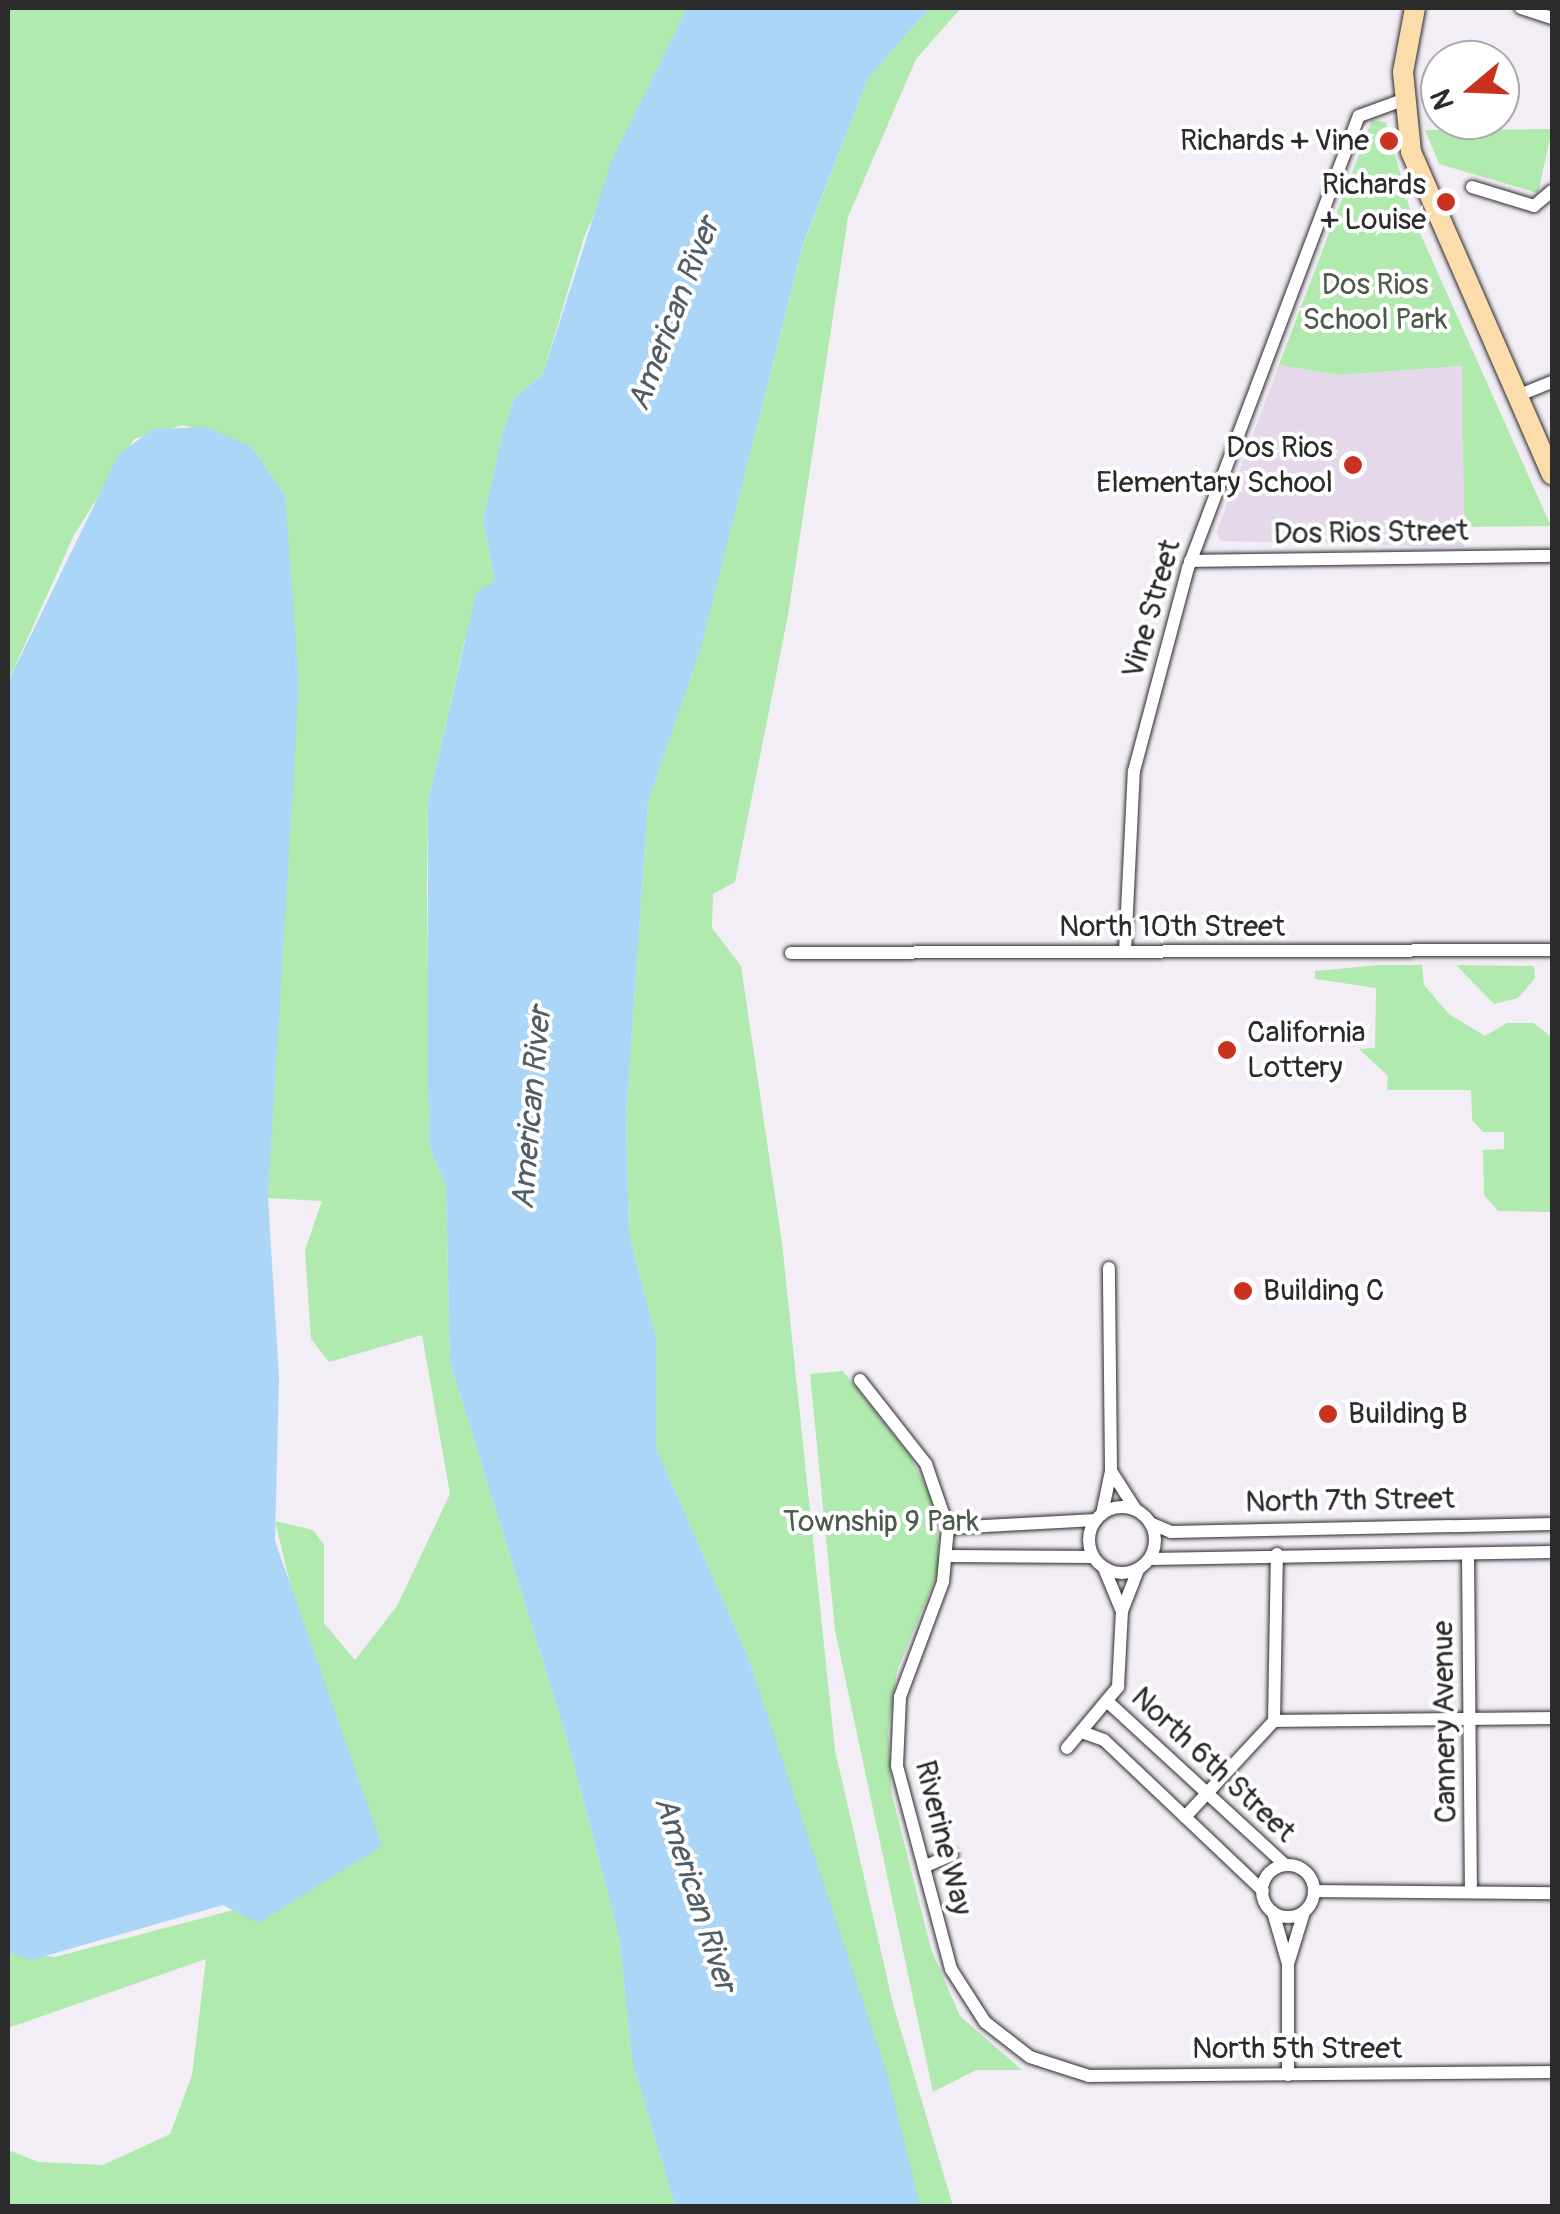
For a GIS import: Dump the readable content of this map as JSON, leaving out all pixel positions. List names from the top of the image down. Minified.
{"streets":{"street":["Dos Rios Street","Vine Street","North 10th Street","North 7th Street","Cannery Avenue","North 6th Street","Riverine Way","North 5th Street"]},"crossings":[["Dos Rios Street","Vine Street"],["Vine Street","North 10th Street"],["North 7th Street","Cannery Avenue"],["Riverine Way","North 5th Street"]],"water":["American River"],"parks":["Dos Rios School Park","Township 9 Park"],"places":["Richards + Vine","Richards + Louise","Dos Rios Elementary School","California Lottery","Building C","Building B"],"north":"left"}
